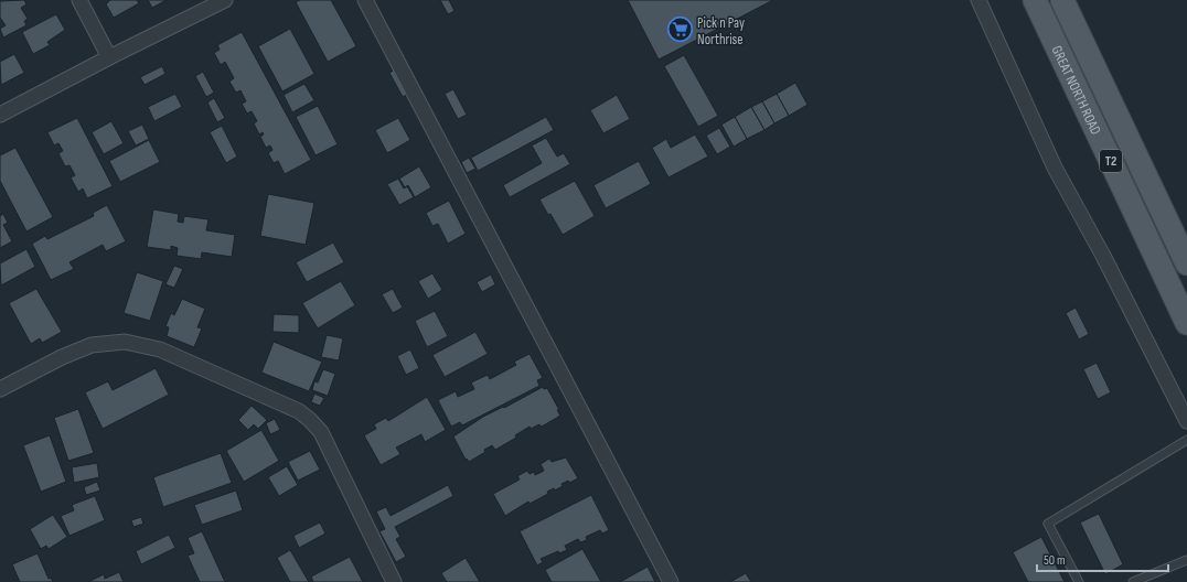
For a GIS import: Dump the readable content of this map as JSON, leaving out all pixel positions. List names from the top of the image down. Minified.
{"streets":{"main road":["GREAT NORTH ROAD","T2"]},"places":{"supermarket":["Pick n Pay Northrise"]},"scale_bar":"50 m"}
